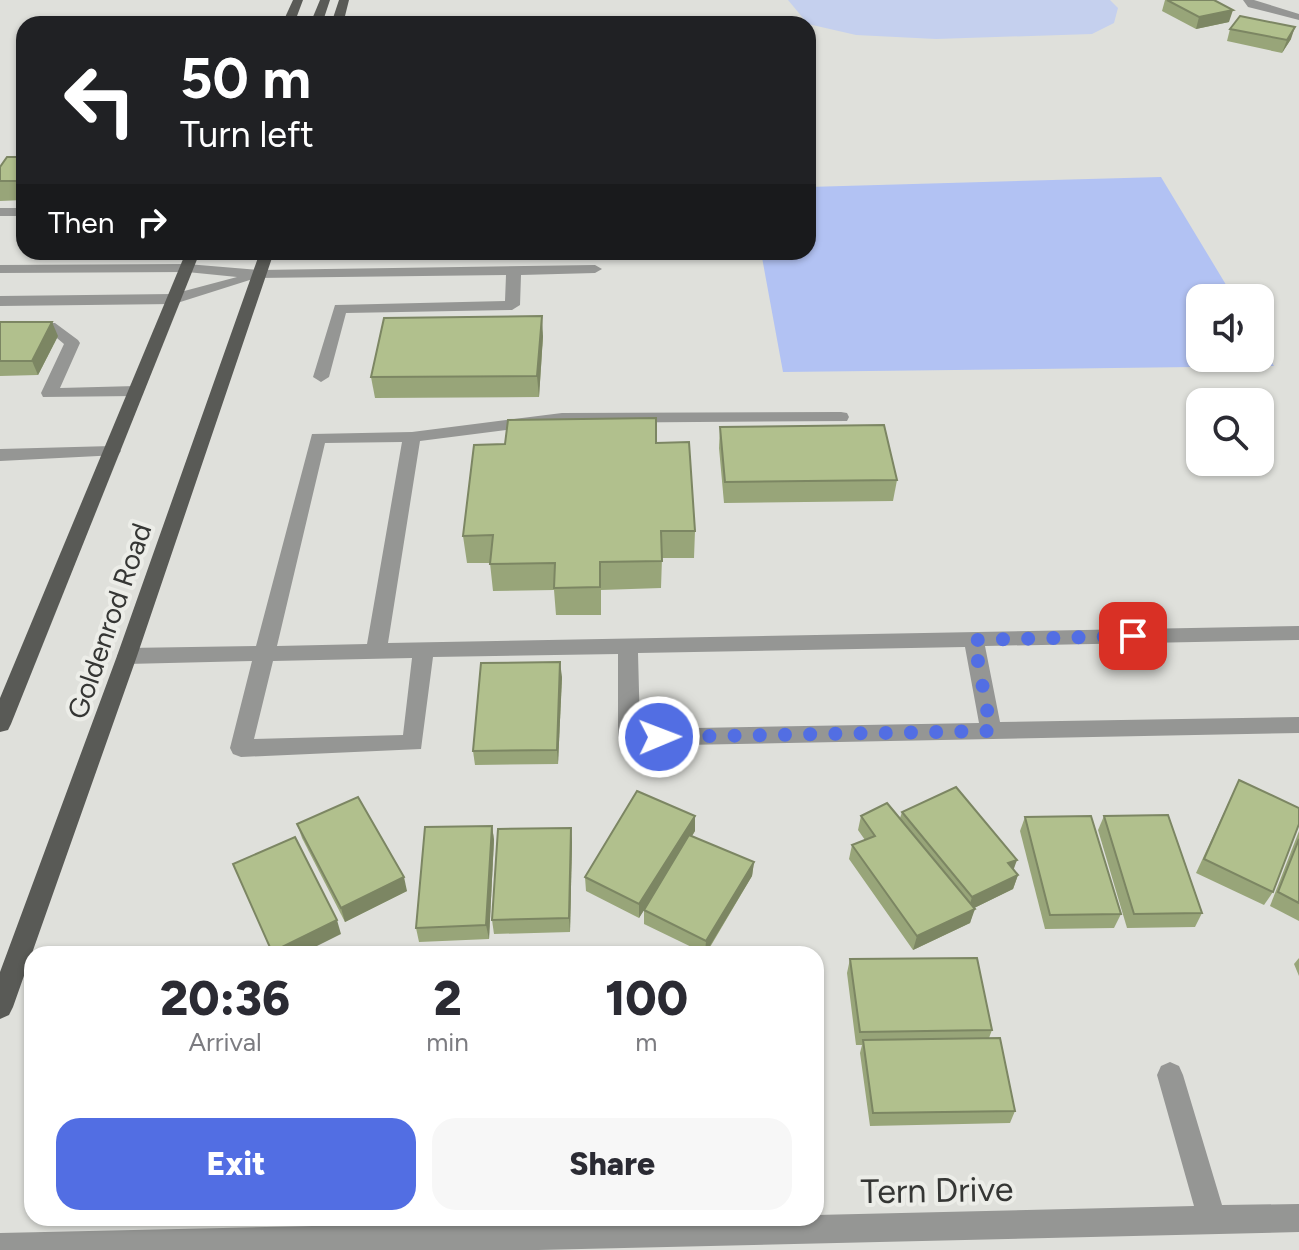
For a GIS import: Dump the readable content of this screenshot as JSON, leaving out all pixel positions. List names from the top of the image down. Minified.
{"streets":{"main road":["Goldenrod Road"],"street":["Tern Drive"]},"page":{"turn":["50 m","Turn left"],"then":"Then","eta":["20:36","Arrival","2","min","100","m"],"buttons":["Exit","Share"]}}
